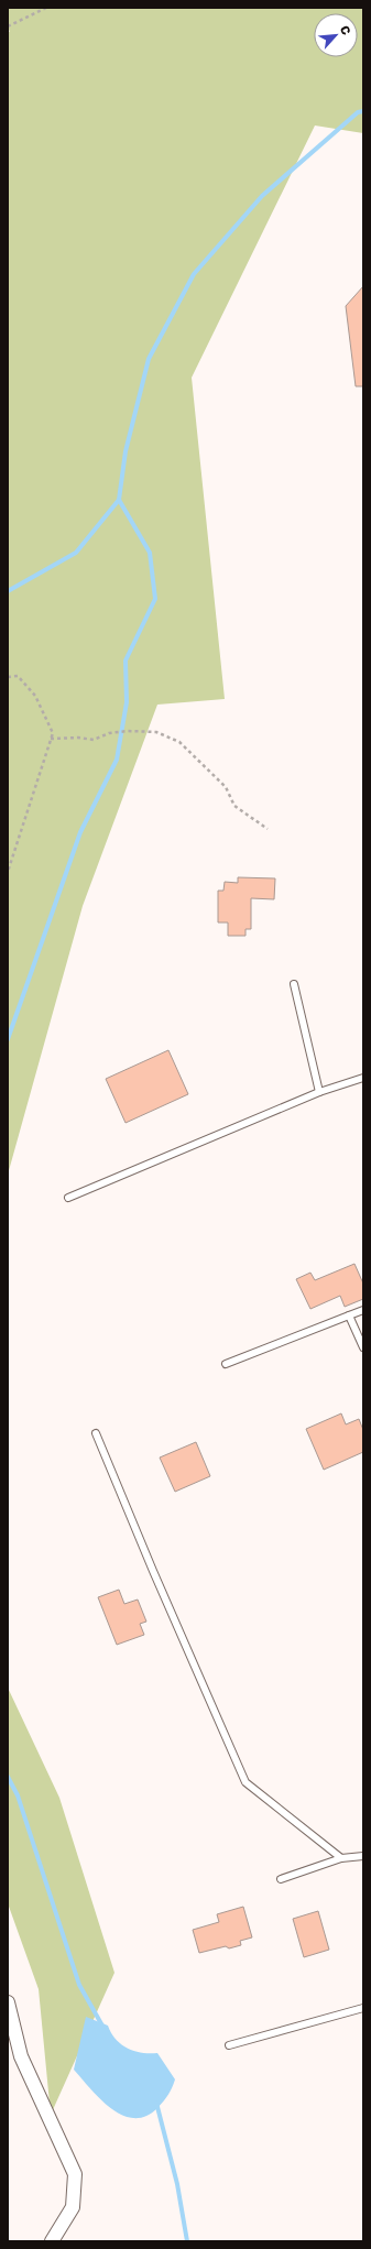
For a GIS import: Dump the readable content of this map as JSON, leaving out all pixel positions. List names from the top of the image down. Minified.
{"north":"top right"}
